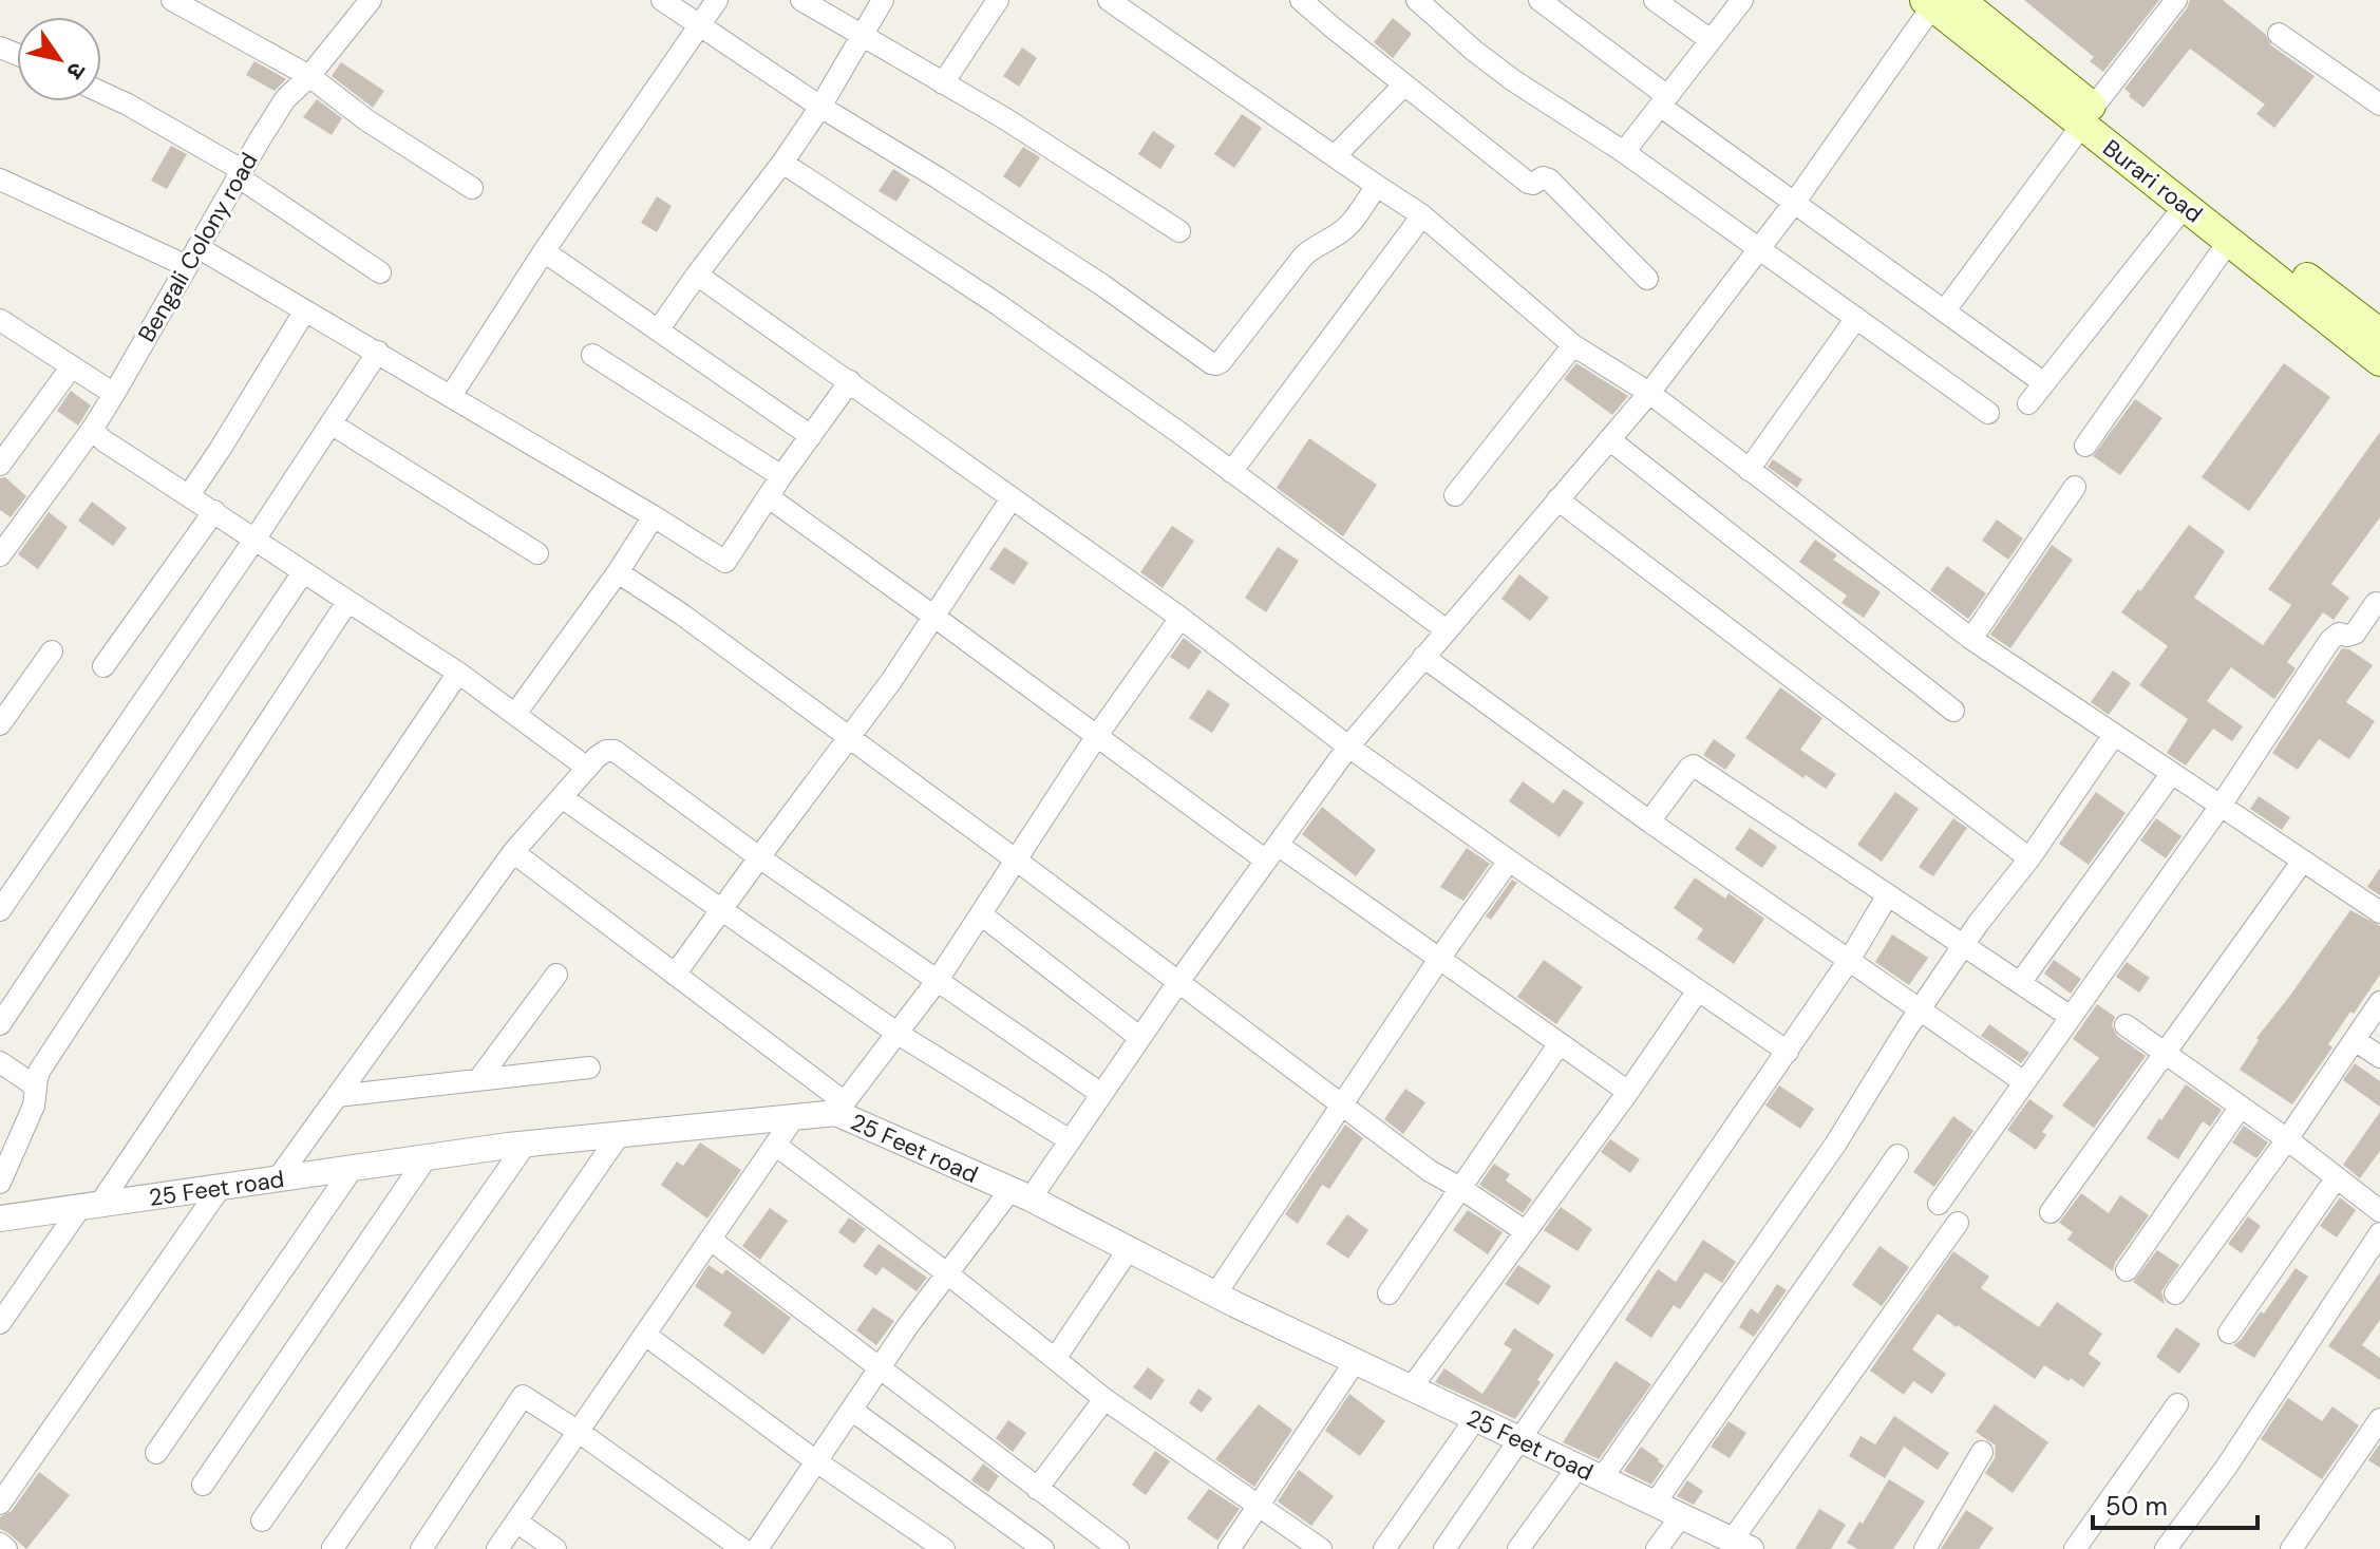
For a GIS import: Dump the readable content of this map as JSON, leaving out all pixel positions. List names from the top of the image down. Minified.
{"streets":{"main road":["Burari road"],"street":["Bengali Colony road","25 Feet road"]},"scale_bar":"50 m","north":"bottom right"}
